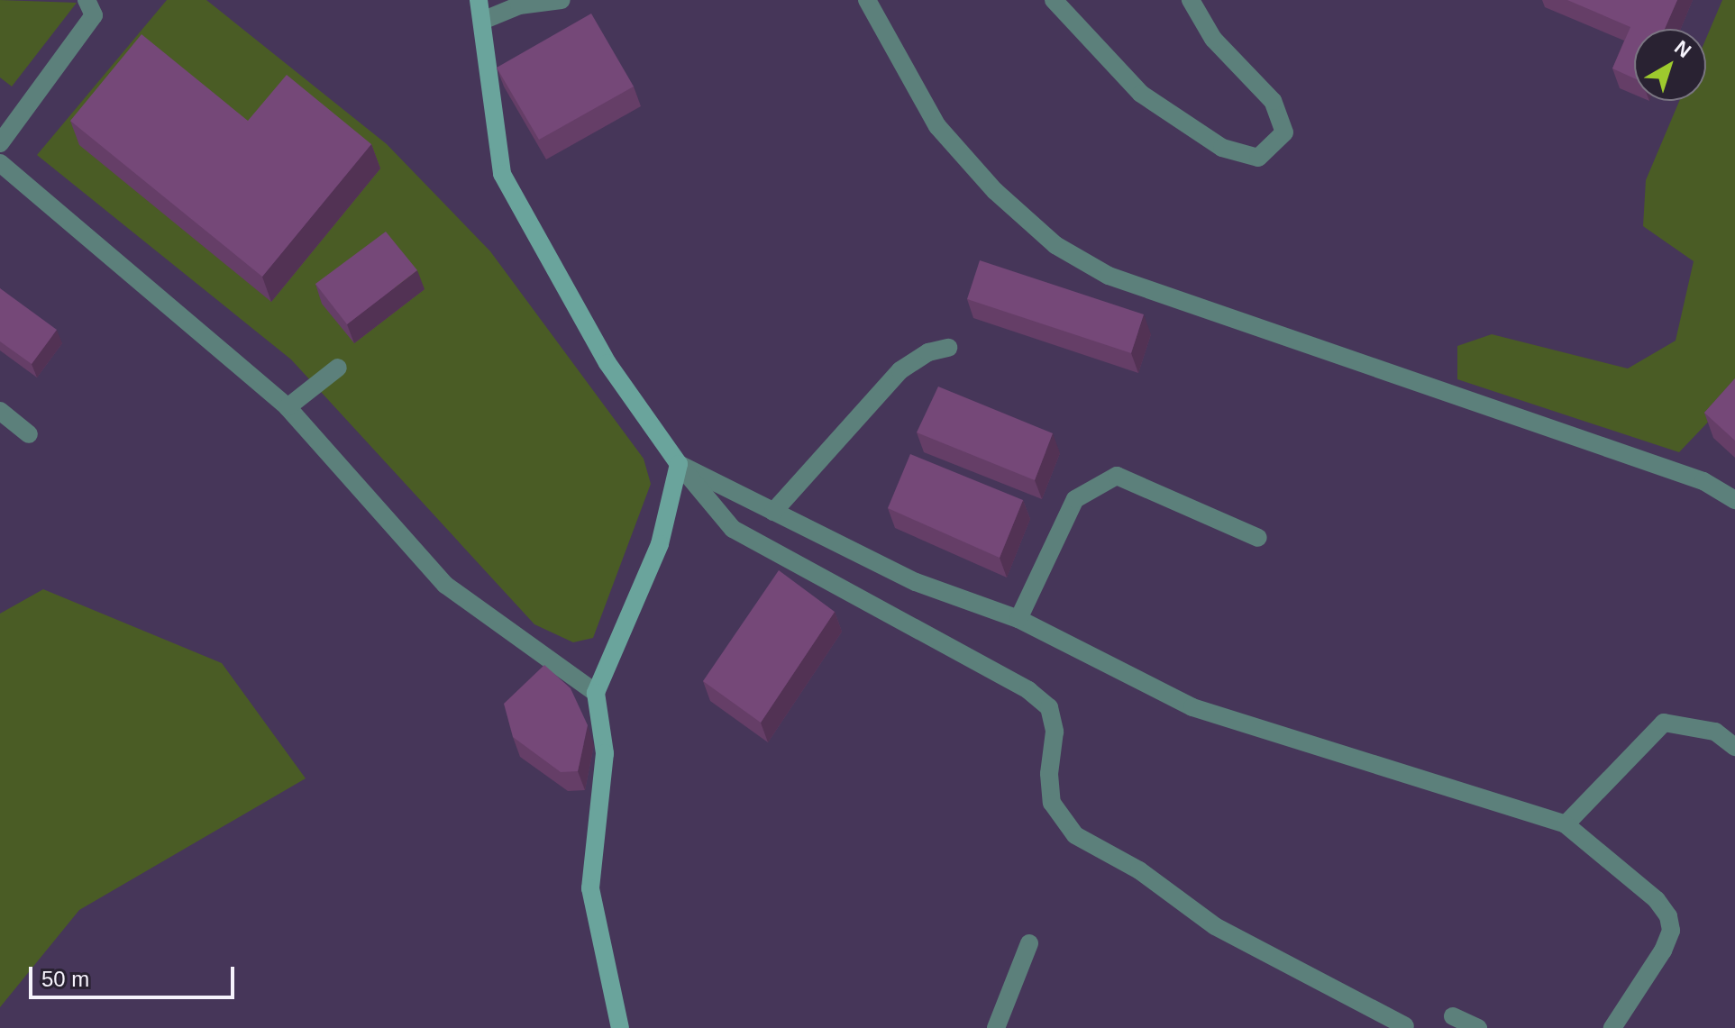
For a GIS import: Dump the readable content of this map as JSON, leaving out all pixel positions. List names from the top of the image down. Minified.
{"scale_bar":"50 m","north":"top right"}
